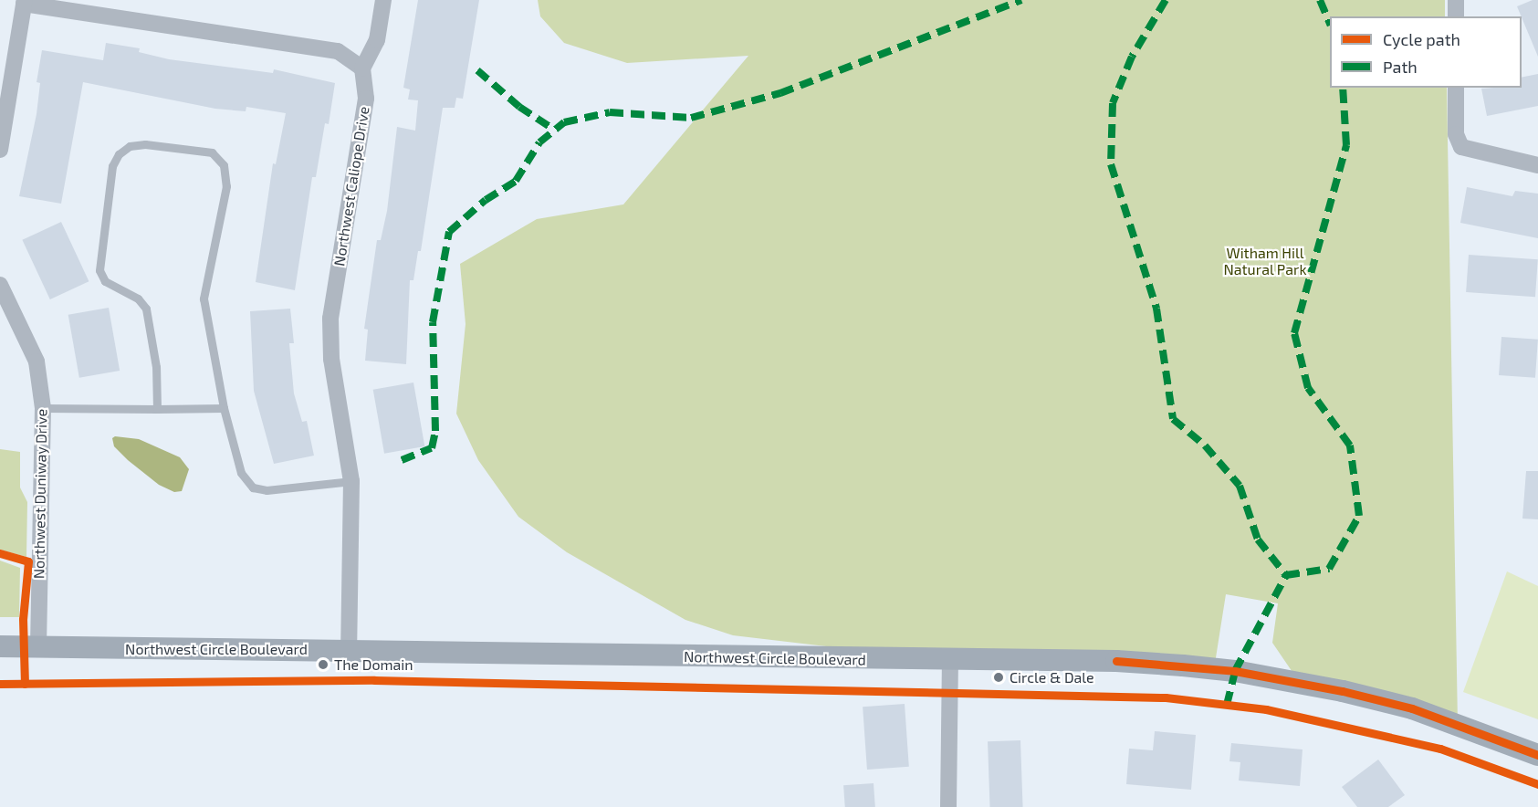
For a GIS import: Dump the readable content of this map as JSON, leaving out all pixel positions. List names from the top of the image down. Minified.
{"streets":{"main road":["Northwest Circle Boulevard"],"street":["Northwest Caliope Drive","Northwest Duniway Drive"]},"crossings":[["Northwest Caliope Drive","Northwest Circle Boulevard"],["Northwest Duniway Drive","Northwest Circle Boulevard"]],"parks":["Witham Hill Natural Park"],"places":["The Domain","Circle & Dale"],"legend":["Cycle path","Path"]}
